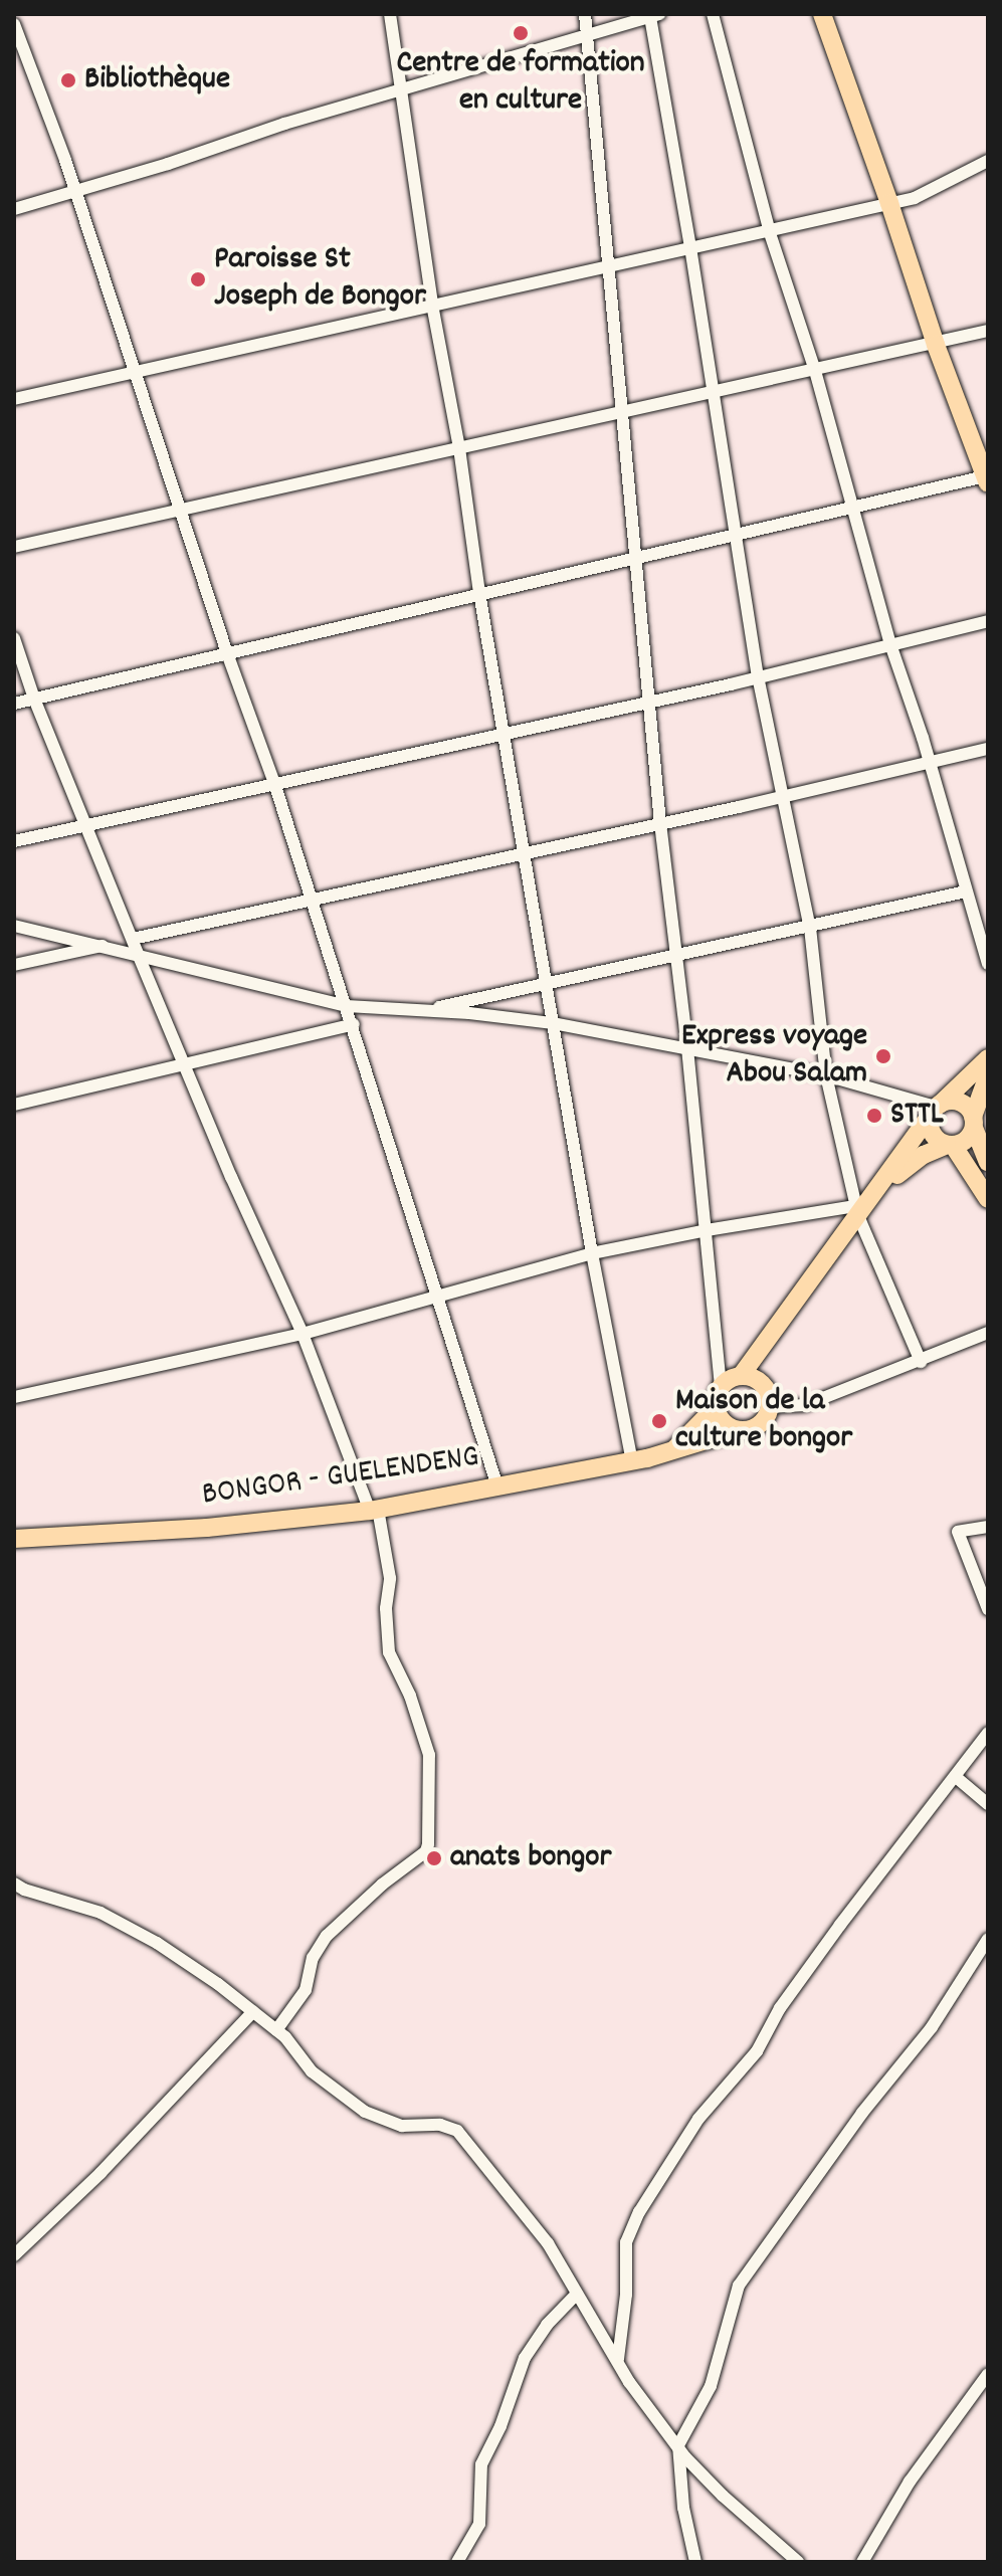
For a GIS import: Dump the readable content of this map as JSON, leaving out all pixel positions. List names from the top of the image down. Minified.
{"streets":{"highway":["BONGOR - GUELENDENG"]},"places":["Centre de formation en culture","Bibliothèque","Paroisse St Joseph de Bongor","Express voyage Abou Salam","STTL","Maison de la culture bongor","anats bongor"]}
